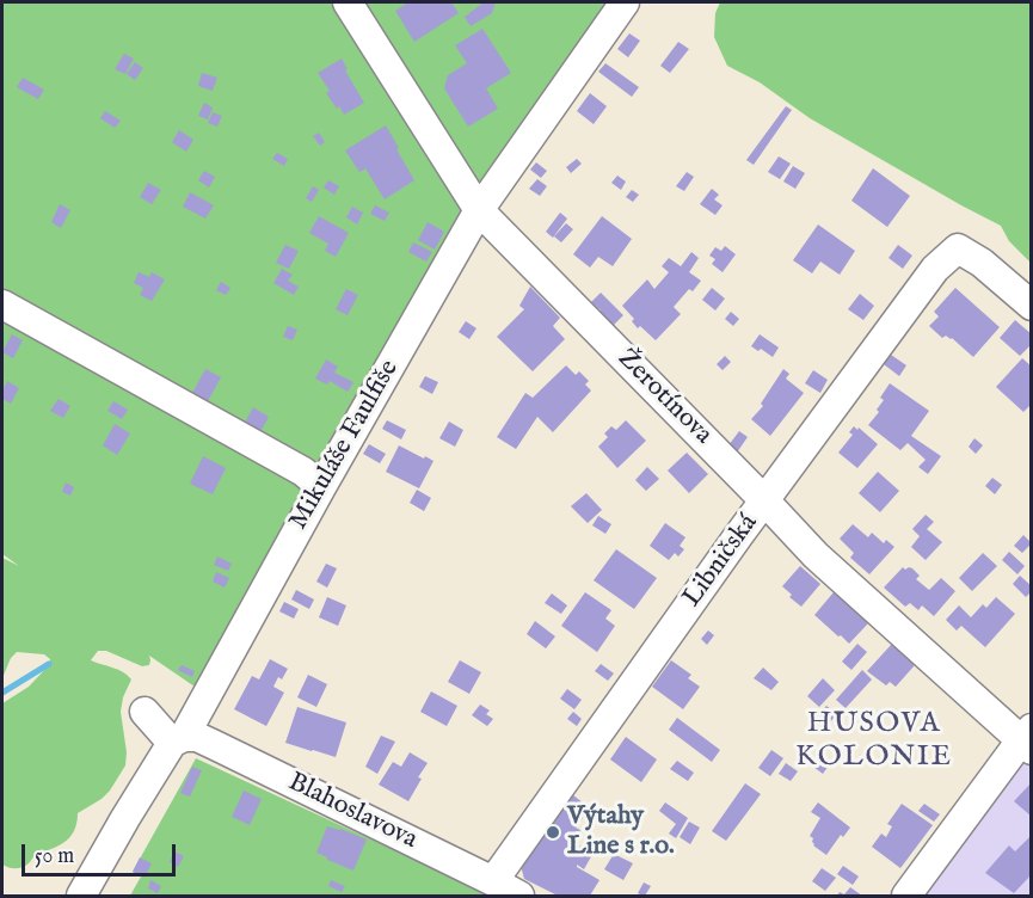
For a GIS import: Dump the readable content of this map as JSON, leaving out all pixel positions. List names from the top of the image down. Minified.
{"streets":{"street":["Žerotínova","Mikuláše Faulfiše","Libničská","Blahoslavova"]},"crossings":[["Žerotínova","Mikuláše Faulfiše"],["Žerotínova","Libničská"],["Mikuláše Faulfiše","Blahoslavova"],["Libničská","Blahoslavova"]],"districts":["HUSOVA KOLONIE"],"places":["Výtahy Line s r.o."],"scale_bar":"50 m"}
